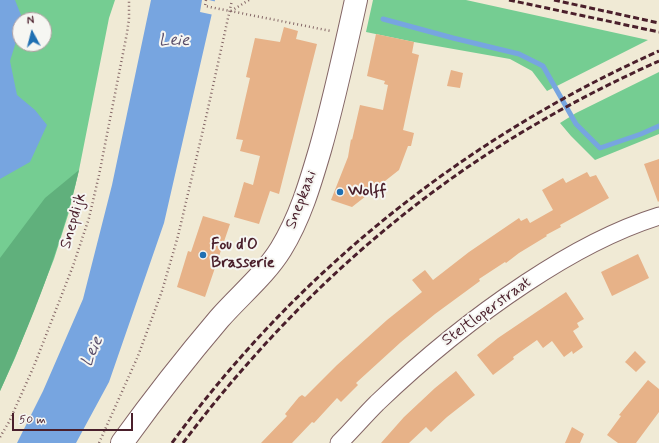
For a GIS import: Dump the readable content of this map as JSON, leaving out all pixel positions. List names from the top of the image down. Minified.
{"streets":{"street":["Snepkaai","Steltloperstraat"],"path":["Snepdijk"]},"water":["Leie"],"places":["Wolff","Fou d'O Brasserie"],"scale_bar":"50 m","north":"top"}
